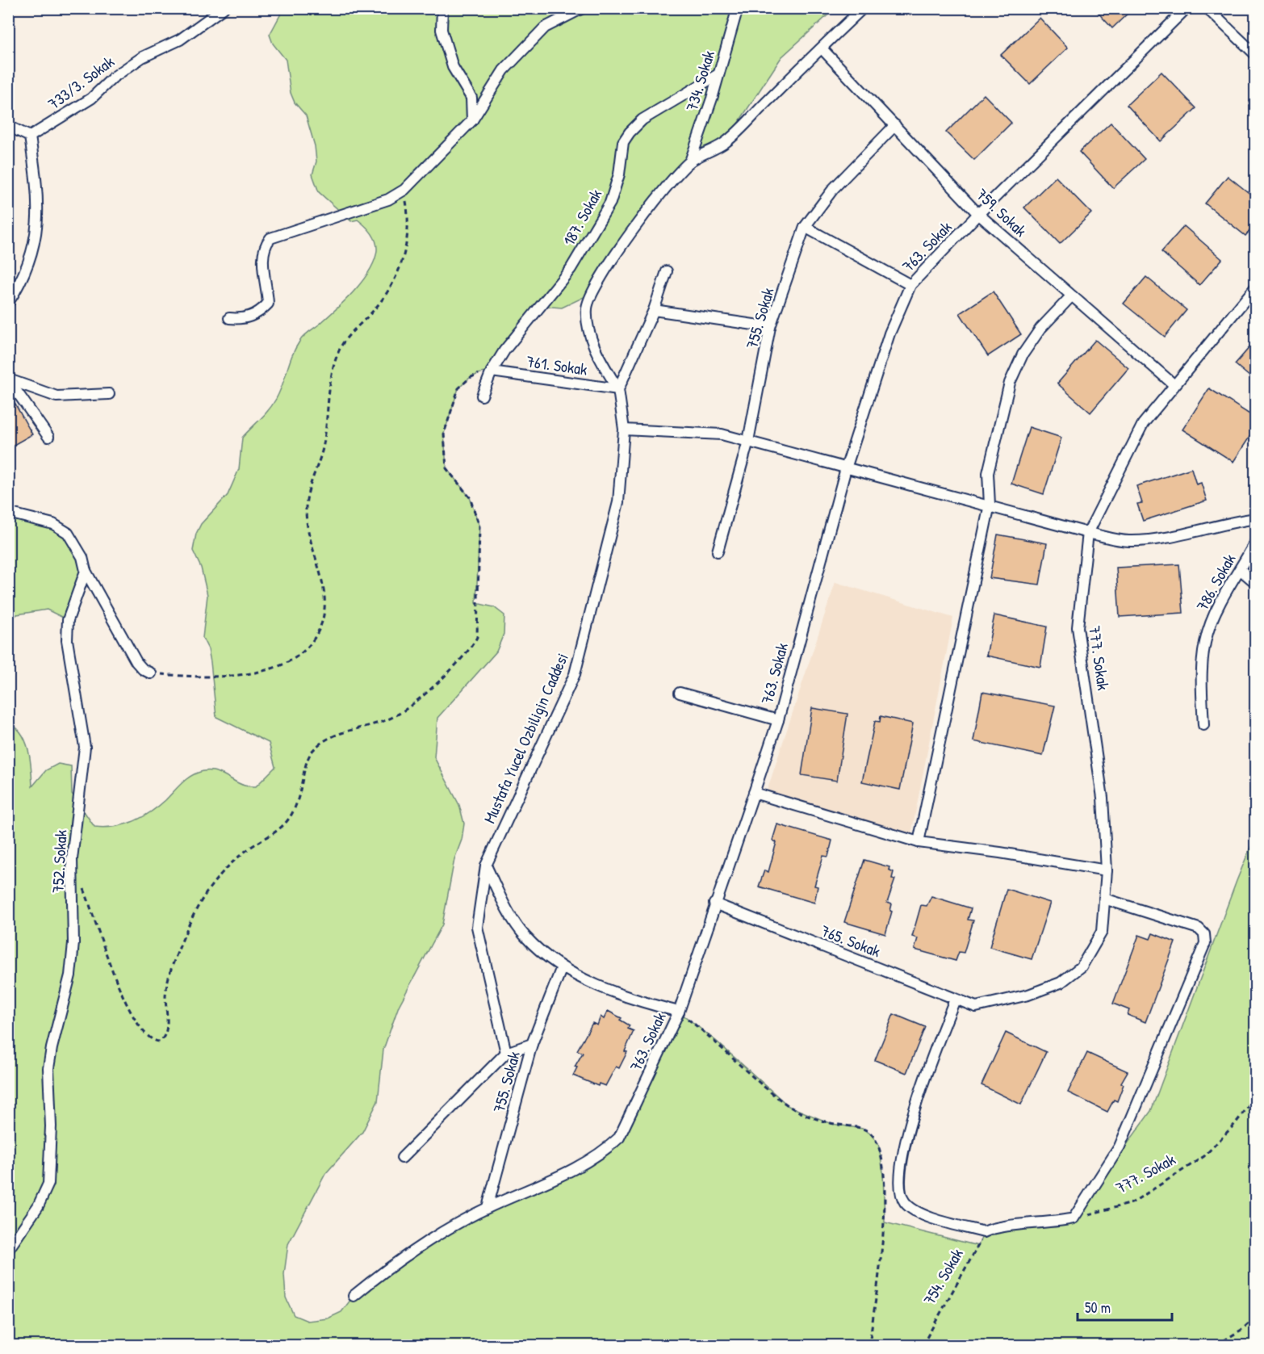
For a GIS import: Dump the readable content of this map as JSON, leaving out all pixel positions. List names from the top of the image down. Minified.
{"streets":{"street":["734. Sokak","733/3. Sokak","759. Sokak","187. Sokak","763. Sokak","755. Sokak","761. Sokak","786. Sokak","777. Sokak","Mustafa Yucel Ozbiligin Caddesi","752. Sokak","765. Sokak"],"path":["754. Sokak"]},"crossings":[["734. Sokak","187. Sokak"],["759. Sokak","763. Sokak"],["759. Sokak","755. Sokak"],["759. Sokak","777. Sokak"],["187. Sokak","761. Sokak"],["763. Sokak","755. Sokak"],["763. Sokak","765. Sokak"],["761. Sokak","Mustafa Yucel Ozbiligin Caddesi"],["777. Sokak","765. Sokak"]],"scale_bar":"50 m"}
